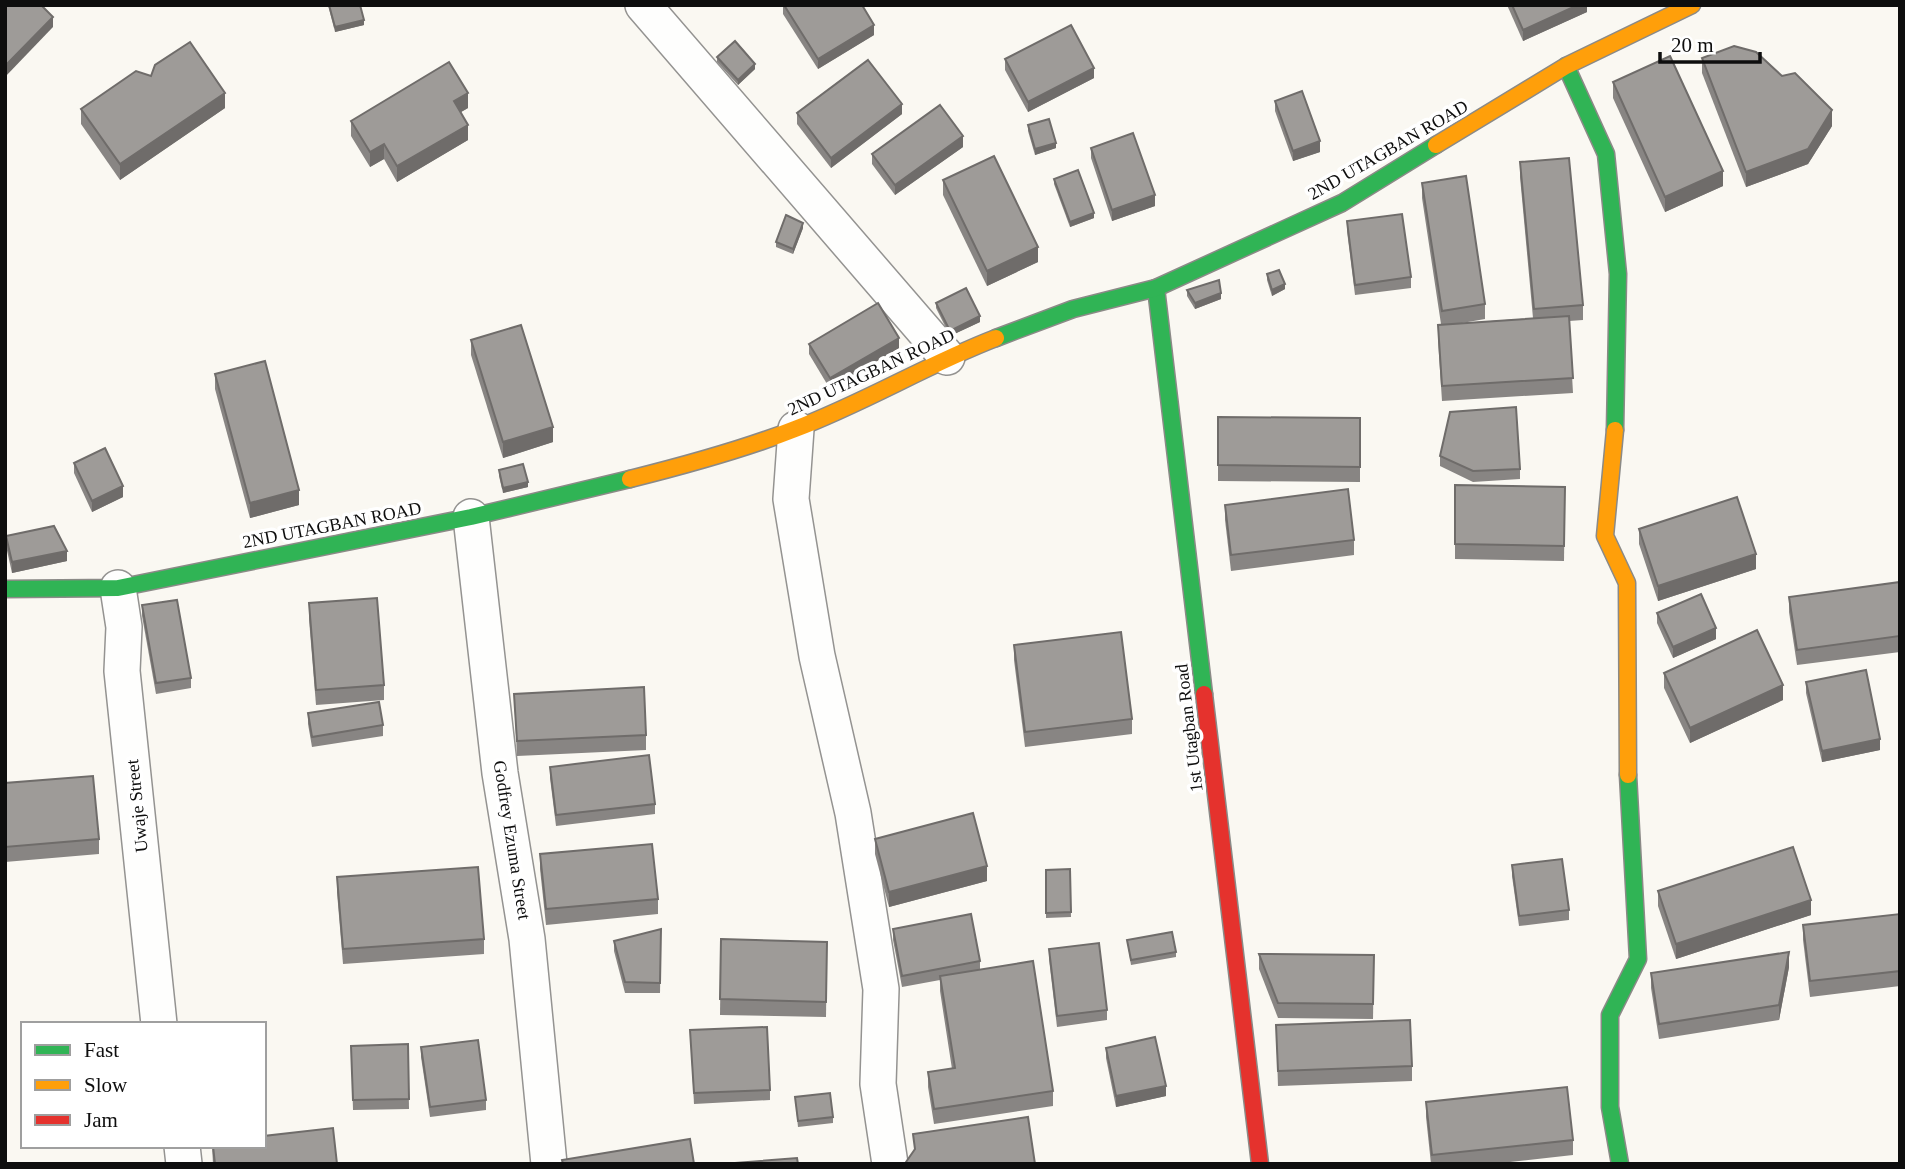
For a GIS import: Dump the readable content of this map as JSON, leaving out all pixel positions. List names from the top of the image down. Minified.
{"streets":{"street":["2ND UTAGBAN ROAD","1st Utagban Road","Uwaje Street","Godfrey Ezuma Street"]},"crossings":[["2ND UTAGBAN ROAD","1st Utagban Road"],["2ND UTAGBAN ROAD","Uwaje Street"],["2ND UTAGBAN ROAD","Godfrey Ezuma Street"]],"legend":["Fast","Slow","Jam"],"scale_bar":"20 m"}
